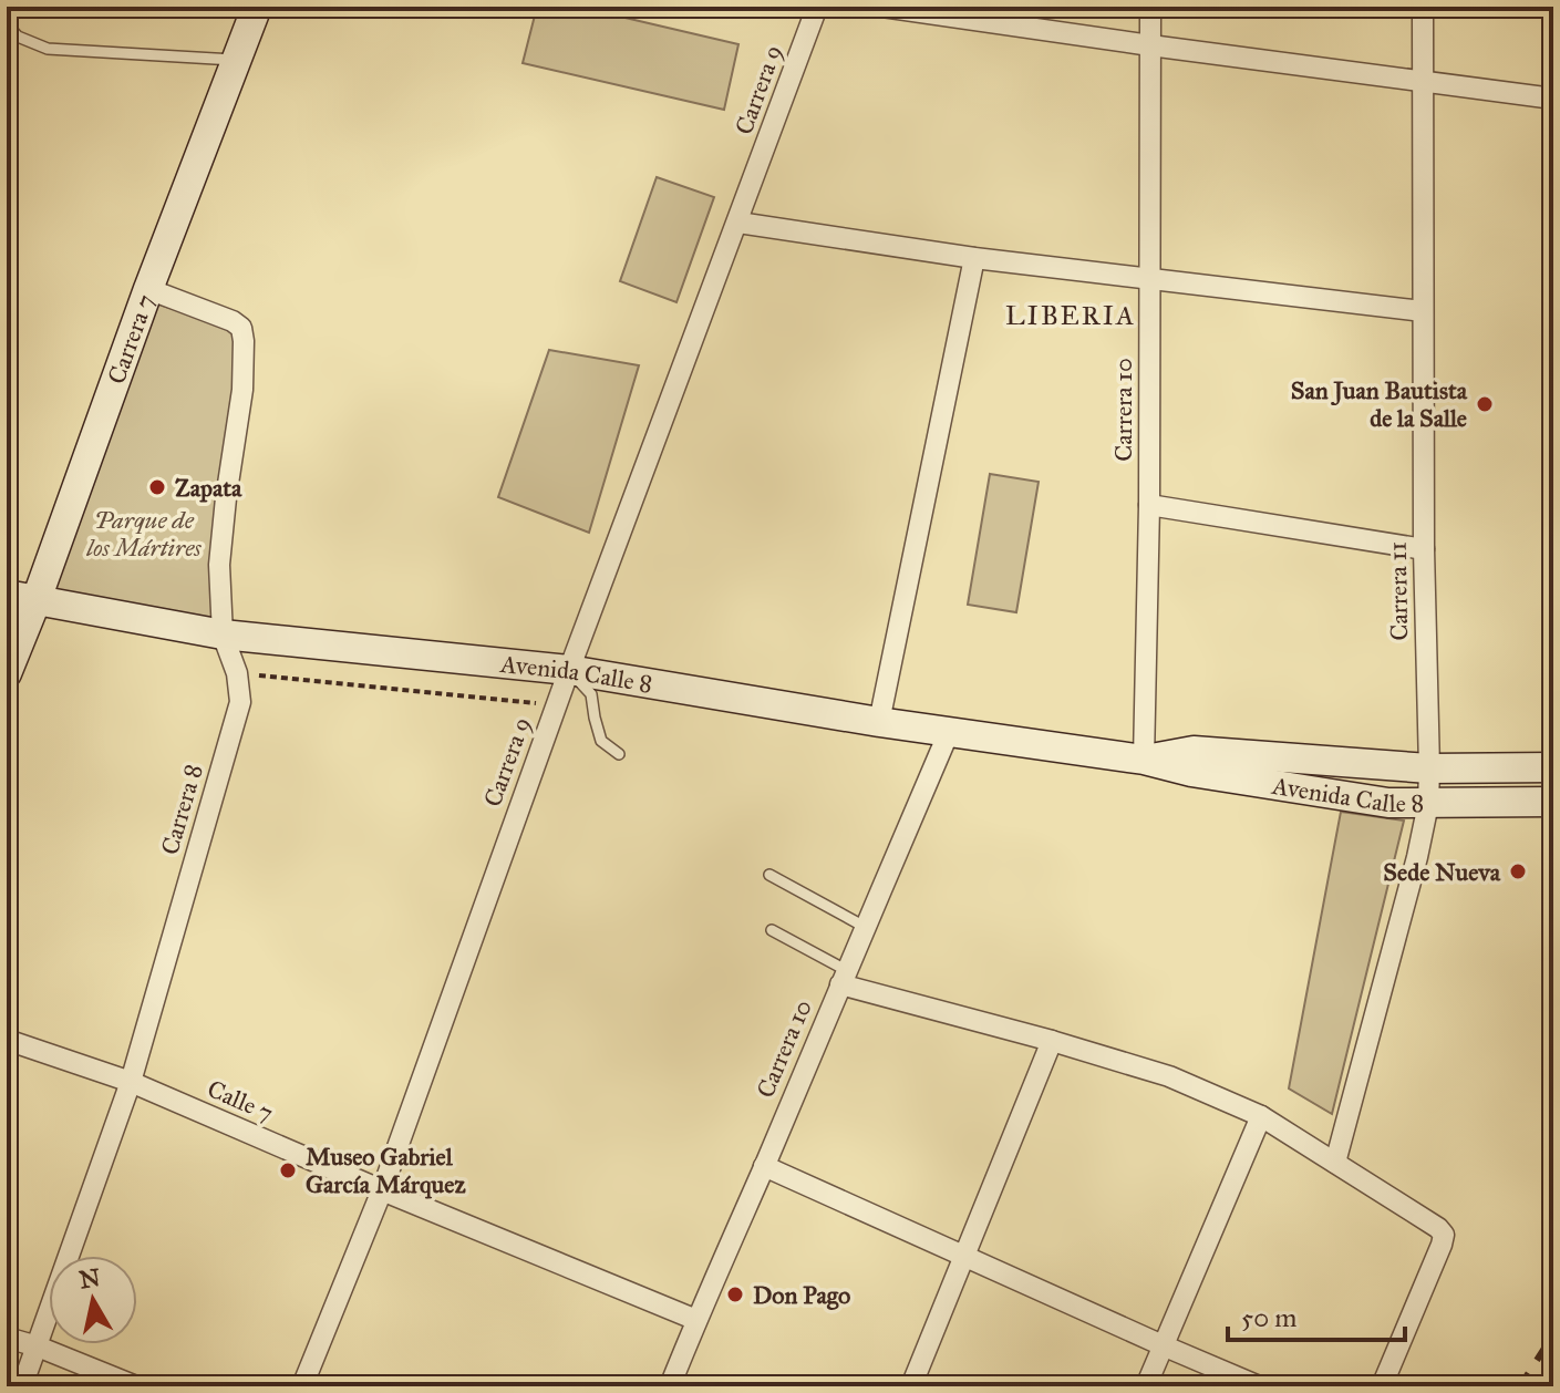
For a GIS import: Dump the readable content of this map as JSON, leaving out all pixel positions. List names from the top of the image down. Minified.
{"streets":{"main road":["Carrera 7","Avenida Calle 8"],"street":["Carrera 9","Carrera 10","Carrera 11","Carrera 8","Calle 7"]},"crossings":[["Carrera 9","Avenida Calle 8"],["Carrera 9","Calle 7"],["Carrera 7","Avenida Calle 8"],["Carrera 7","Carrera 8"],["Carrera 10","Avenida Calle 8"],["Carrera 10","Calle 7"],["Carrera 11","Avenida Calle 8"],["Avenida Calle 8","Carrera 8"],["Carrera 8","Calle 7"]],"districts":["LIBERIA"],"parks":["Parque de los Mártires"],"places":["San Juan Bautista de la Salle","Zapata","Sede Nueva","Museo Gabriel García Márquez","Don Pago"],"scale_bar":"50 m","north":"top"}
